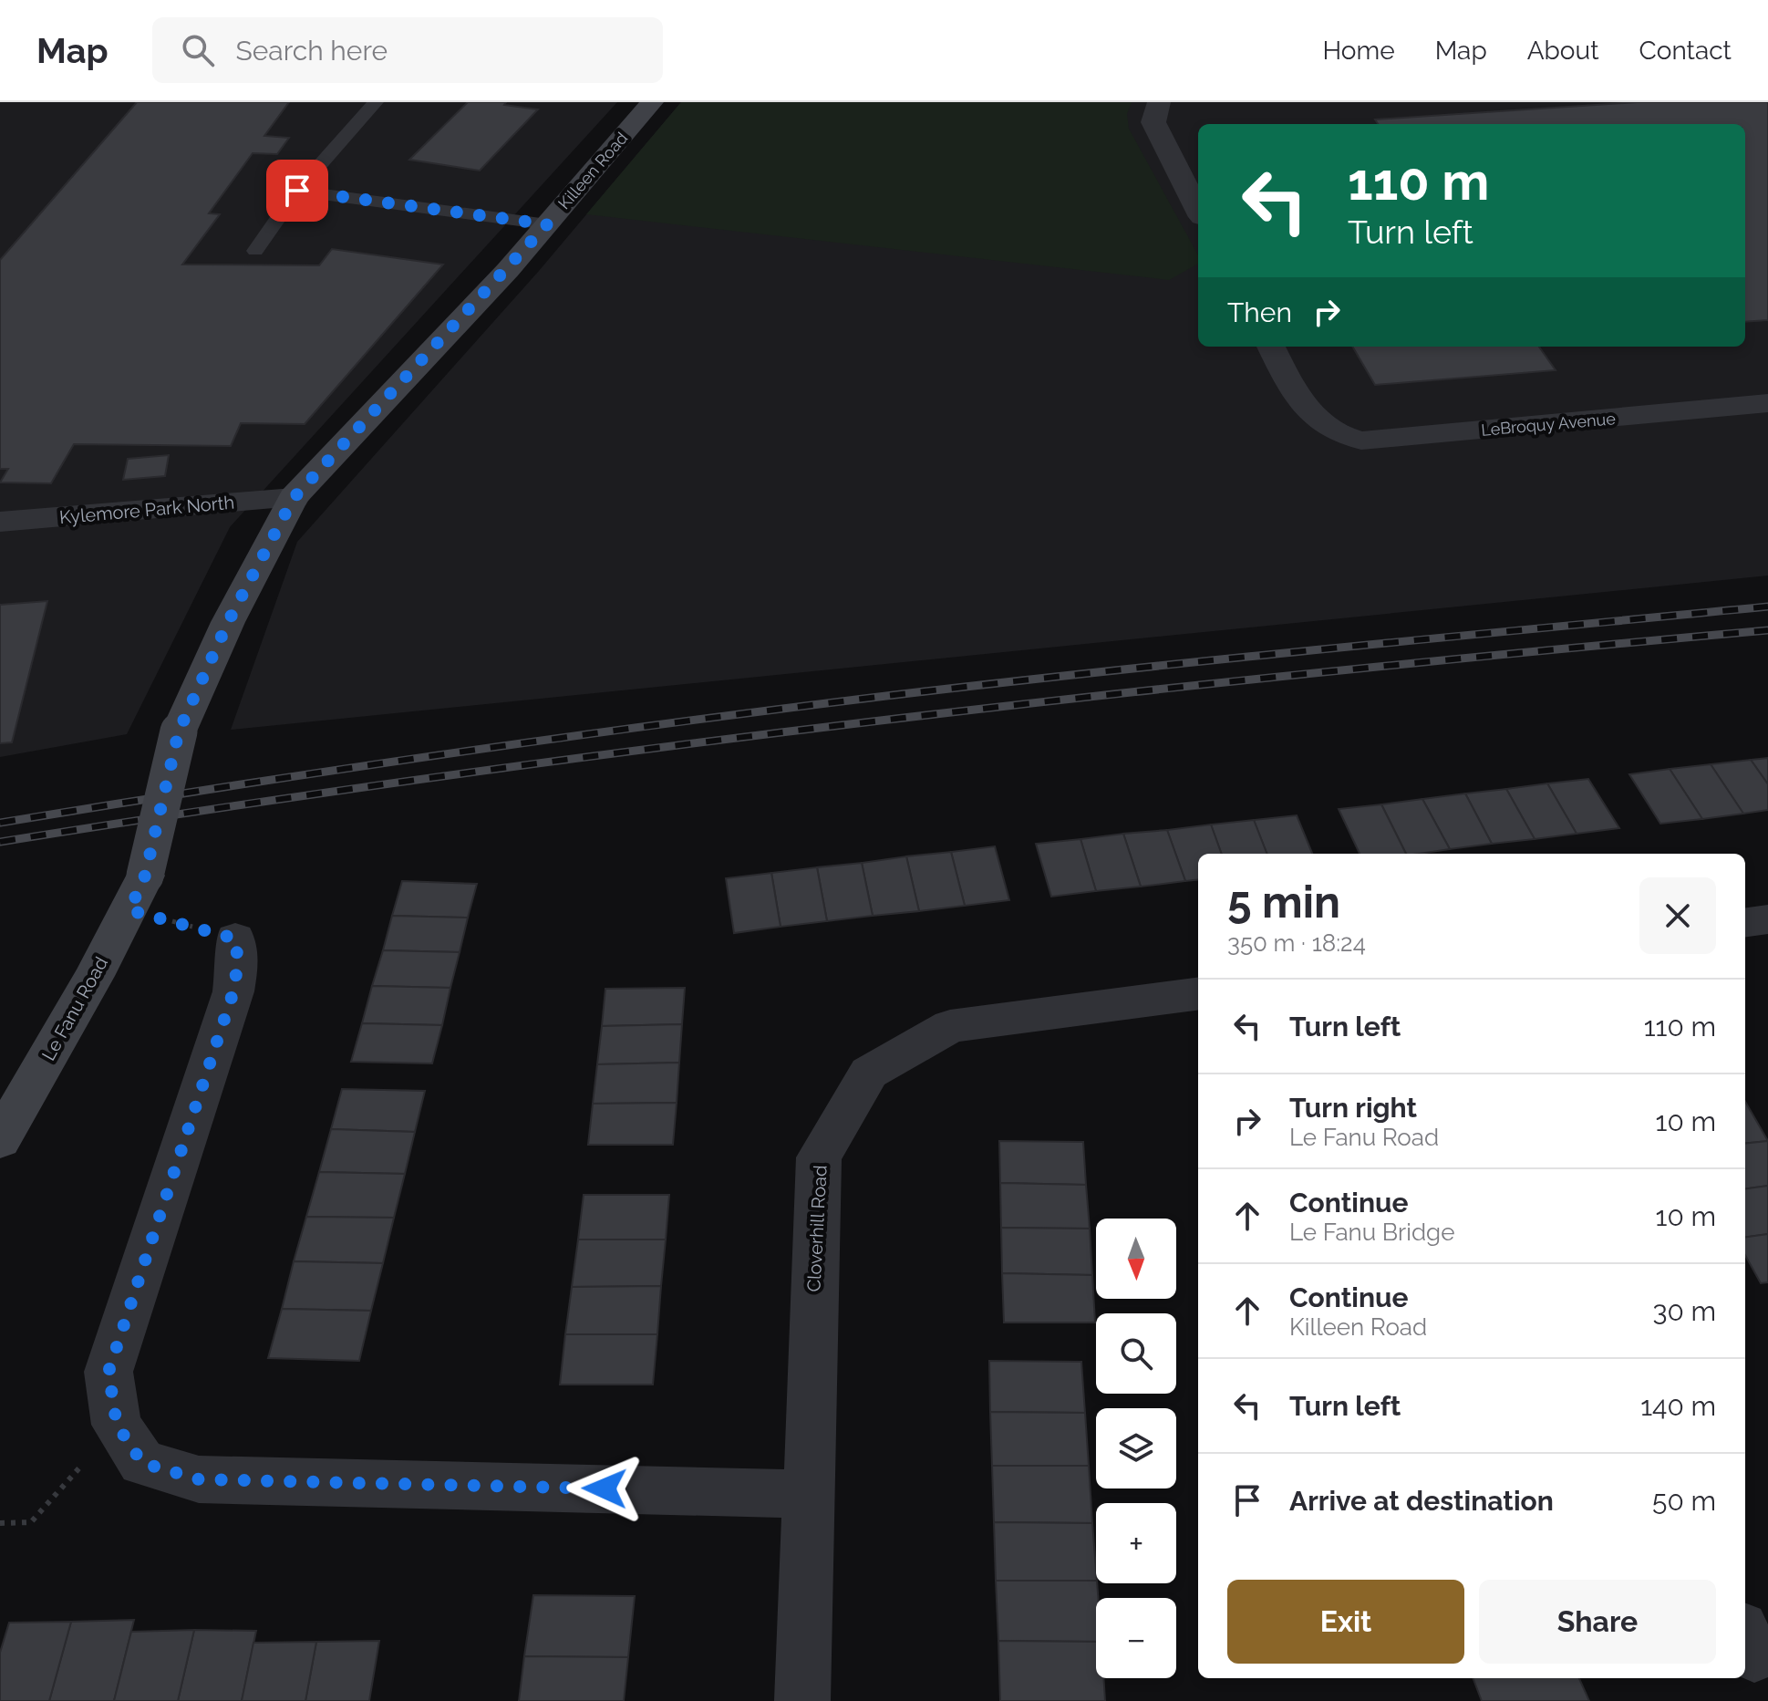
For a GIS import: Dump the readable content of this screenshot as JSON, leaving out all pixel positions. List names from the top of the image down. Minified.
{"streets":{"street":["Killeen Road","LeBroquy Avenue","Kylemore Park North","Le Fanu Road","Cloverhill Road"]},"crossings":[["Killeen Road","Kylemore Park North"],["Killeen Road","Le Fanu Road"]],"north":"bottom","page":{"header":"Map","search":"Search here","nav":["Home","Map","About","Contact"],"turn":["110 m","Turn left"],"then":"Then","heading":["5 min","350 m · 18:24"],"list":[{"name":"Turn left","value":"110 m"},{"name":"Turn right","note":"Le Fanu Road","value":"10 m"},{"name":"Continue","note":"Le Fanu Bridge","value":"10 m"},{"name":"Continue","note":"Killeen Road","value":"30 m"},{"name":"Turn left","value":"140 m"},{"name":"Arrive at destination","value":"50 m"}],"map_buttons":["+","−"],"buttons":["Exit","Share"]}}
